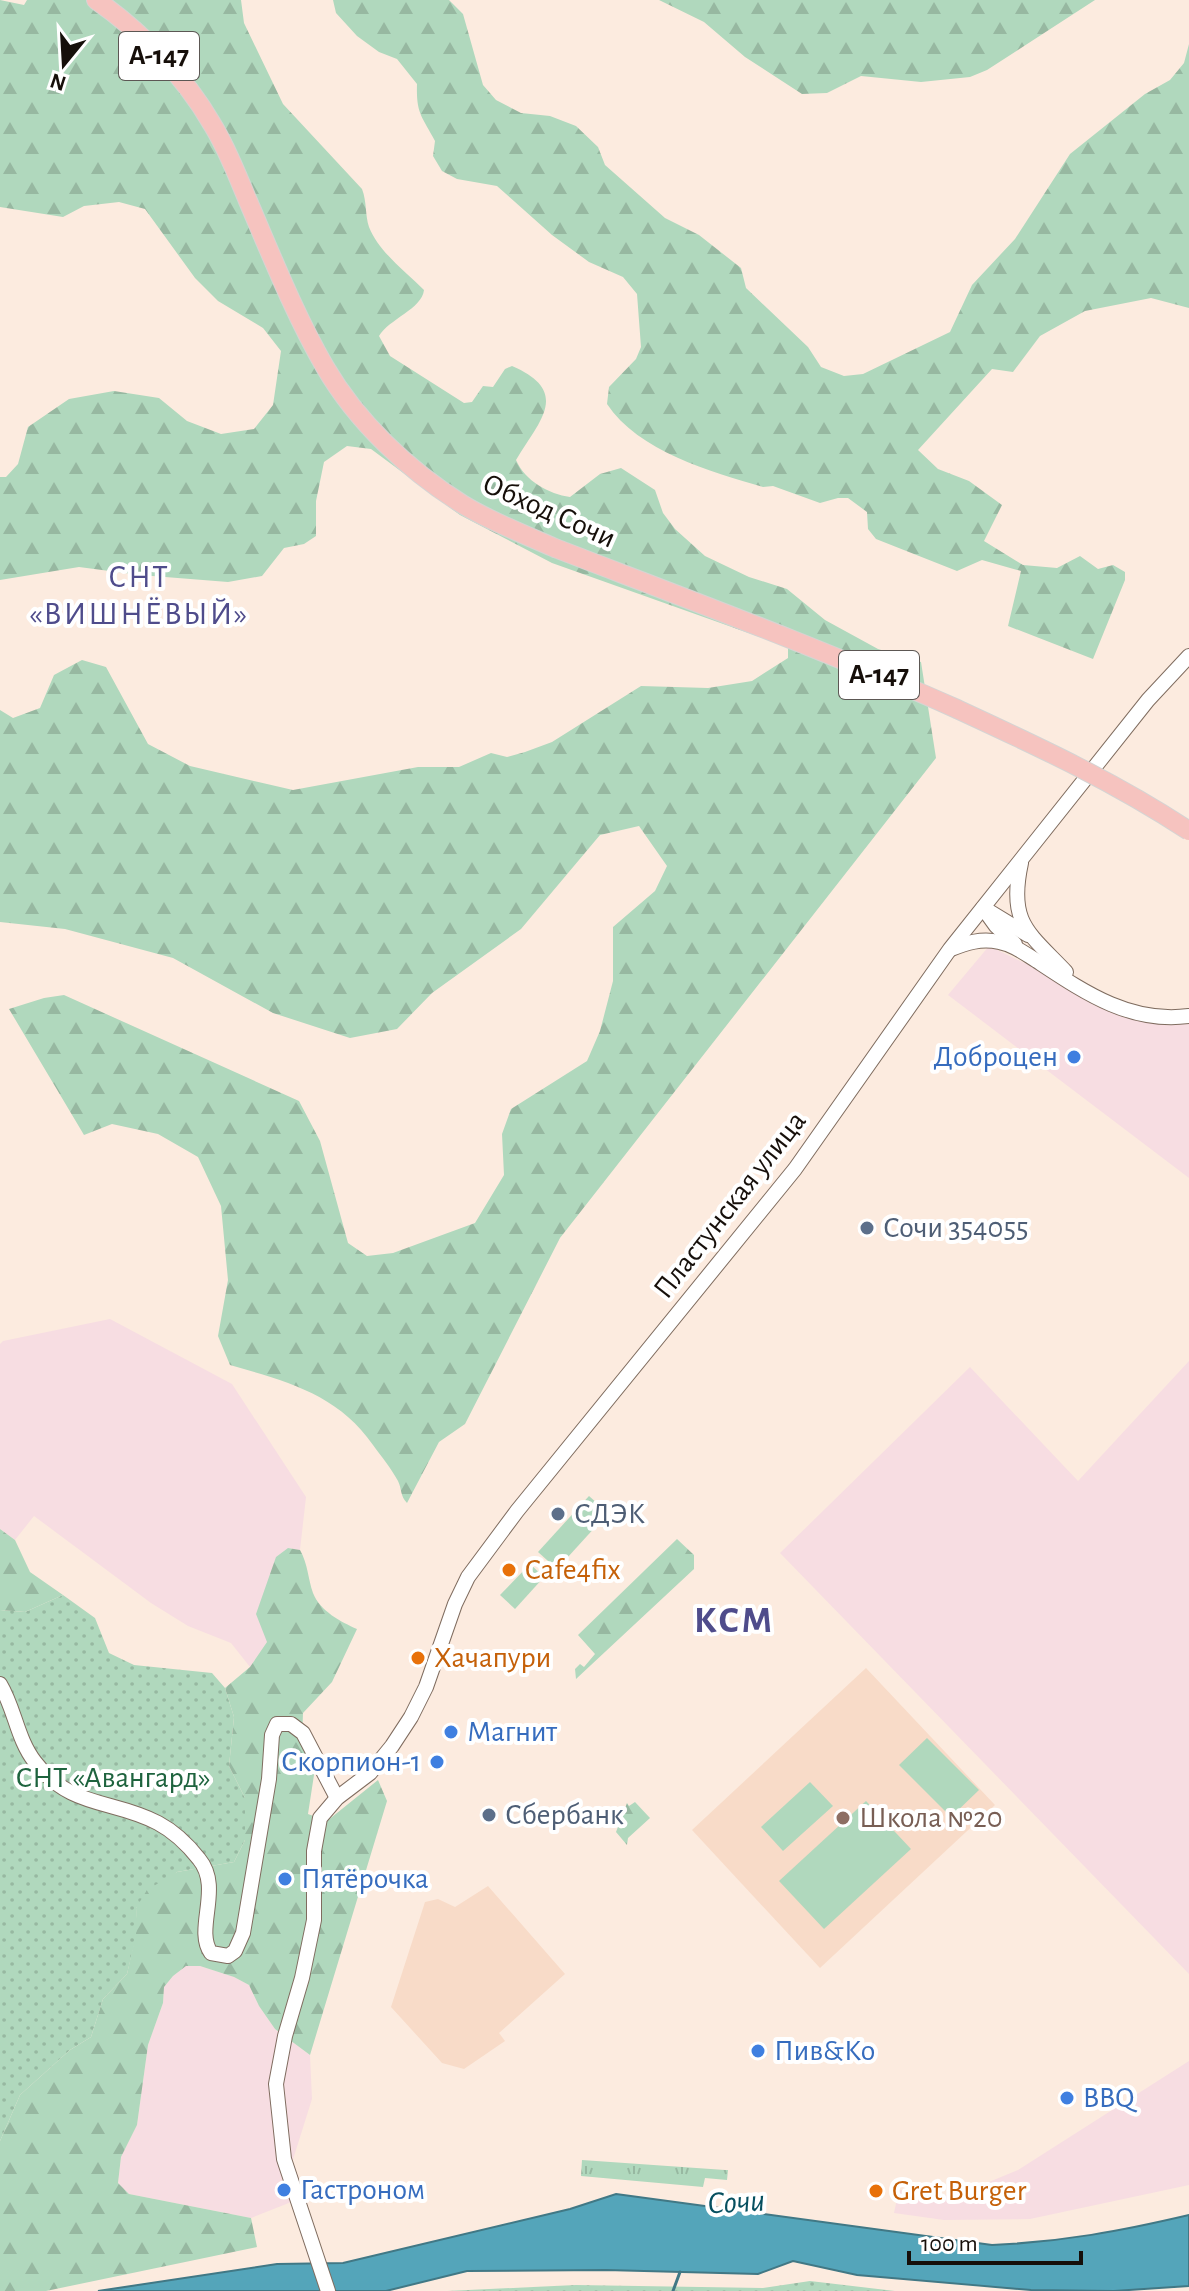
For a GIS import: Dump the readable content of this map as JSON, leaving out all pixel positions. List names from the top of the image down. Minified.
{"streets":{"highway":["А-147","Обход Сочи"],"main road":["Пластунская улица"]},"districts":["СНТ «ВИШНЁВЫЙ»","КСМ"],"water":["Сочи"],"parks":["СНТ «Авангард»"],"places":["Доброцен","Сочи 354055","СДЭК","Cafe4fix","Хачапури","Магнит","Скорпион-1","Сбербанк","Школа №20","Пятёрочка","Пив&Ко","BBQ","Гастроном","Gret Burger"],"scale_bar":"100 m","north":"bottom"}
